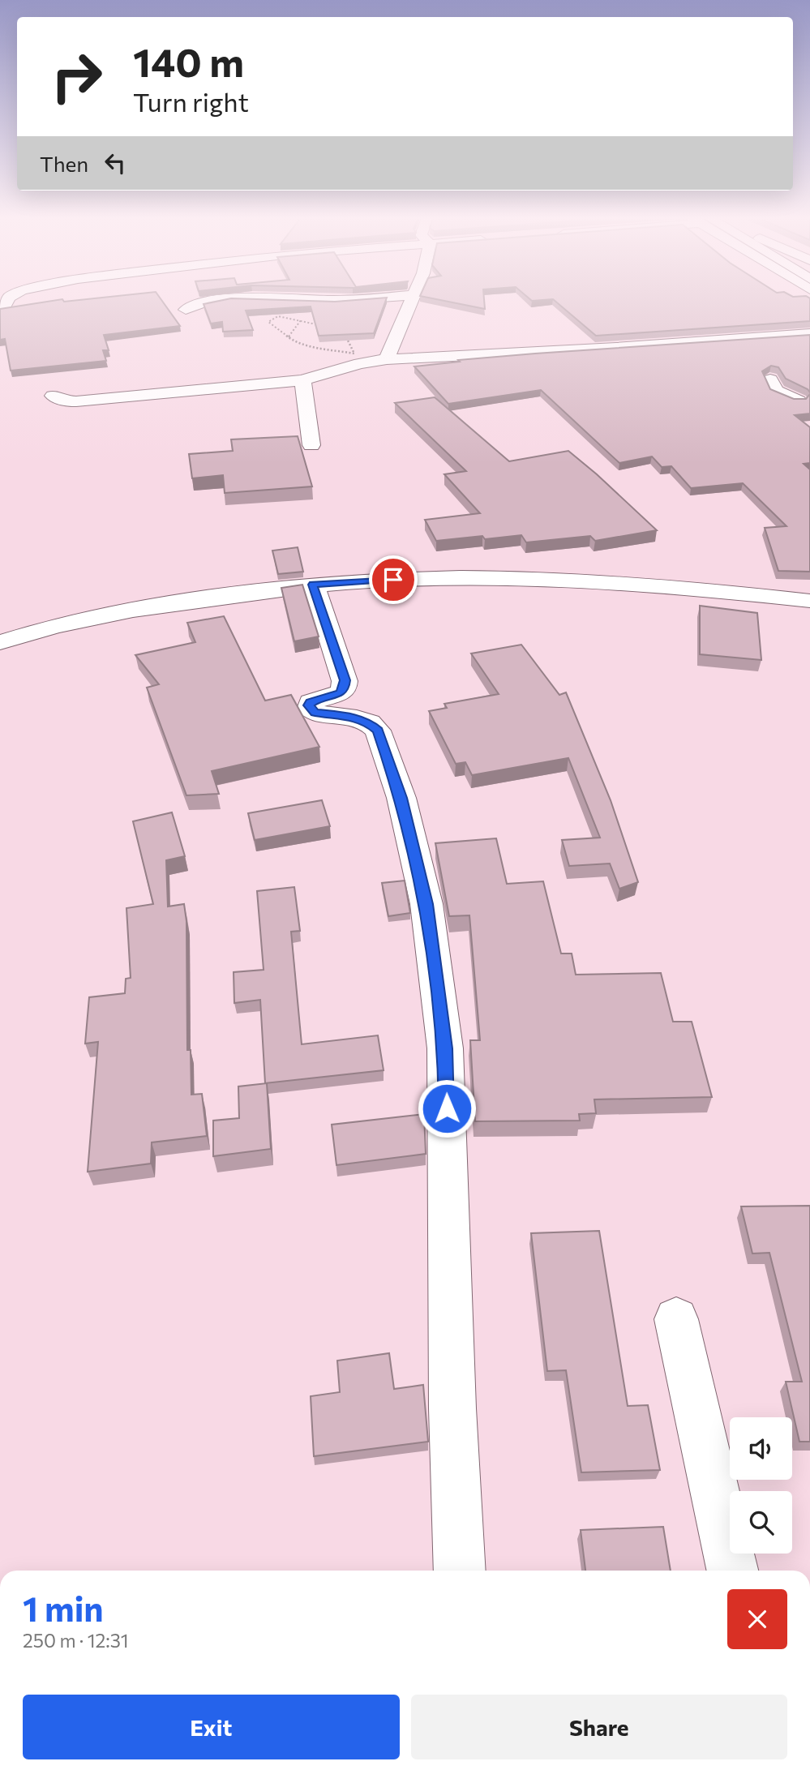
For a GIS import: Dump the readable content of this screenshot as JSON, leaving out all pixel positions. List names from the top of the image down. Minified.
{"page":{"turn":["140 m","Turn right"],"then":"Then","heading":["1 min","250 m · 12:31"],"buttons":["Exit","Share"]}}
